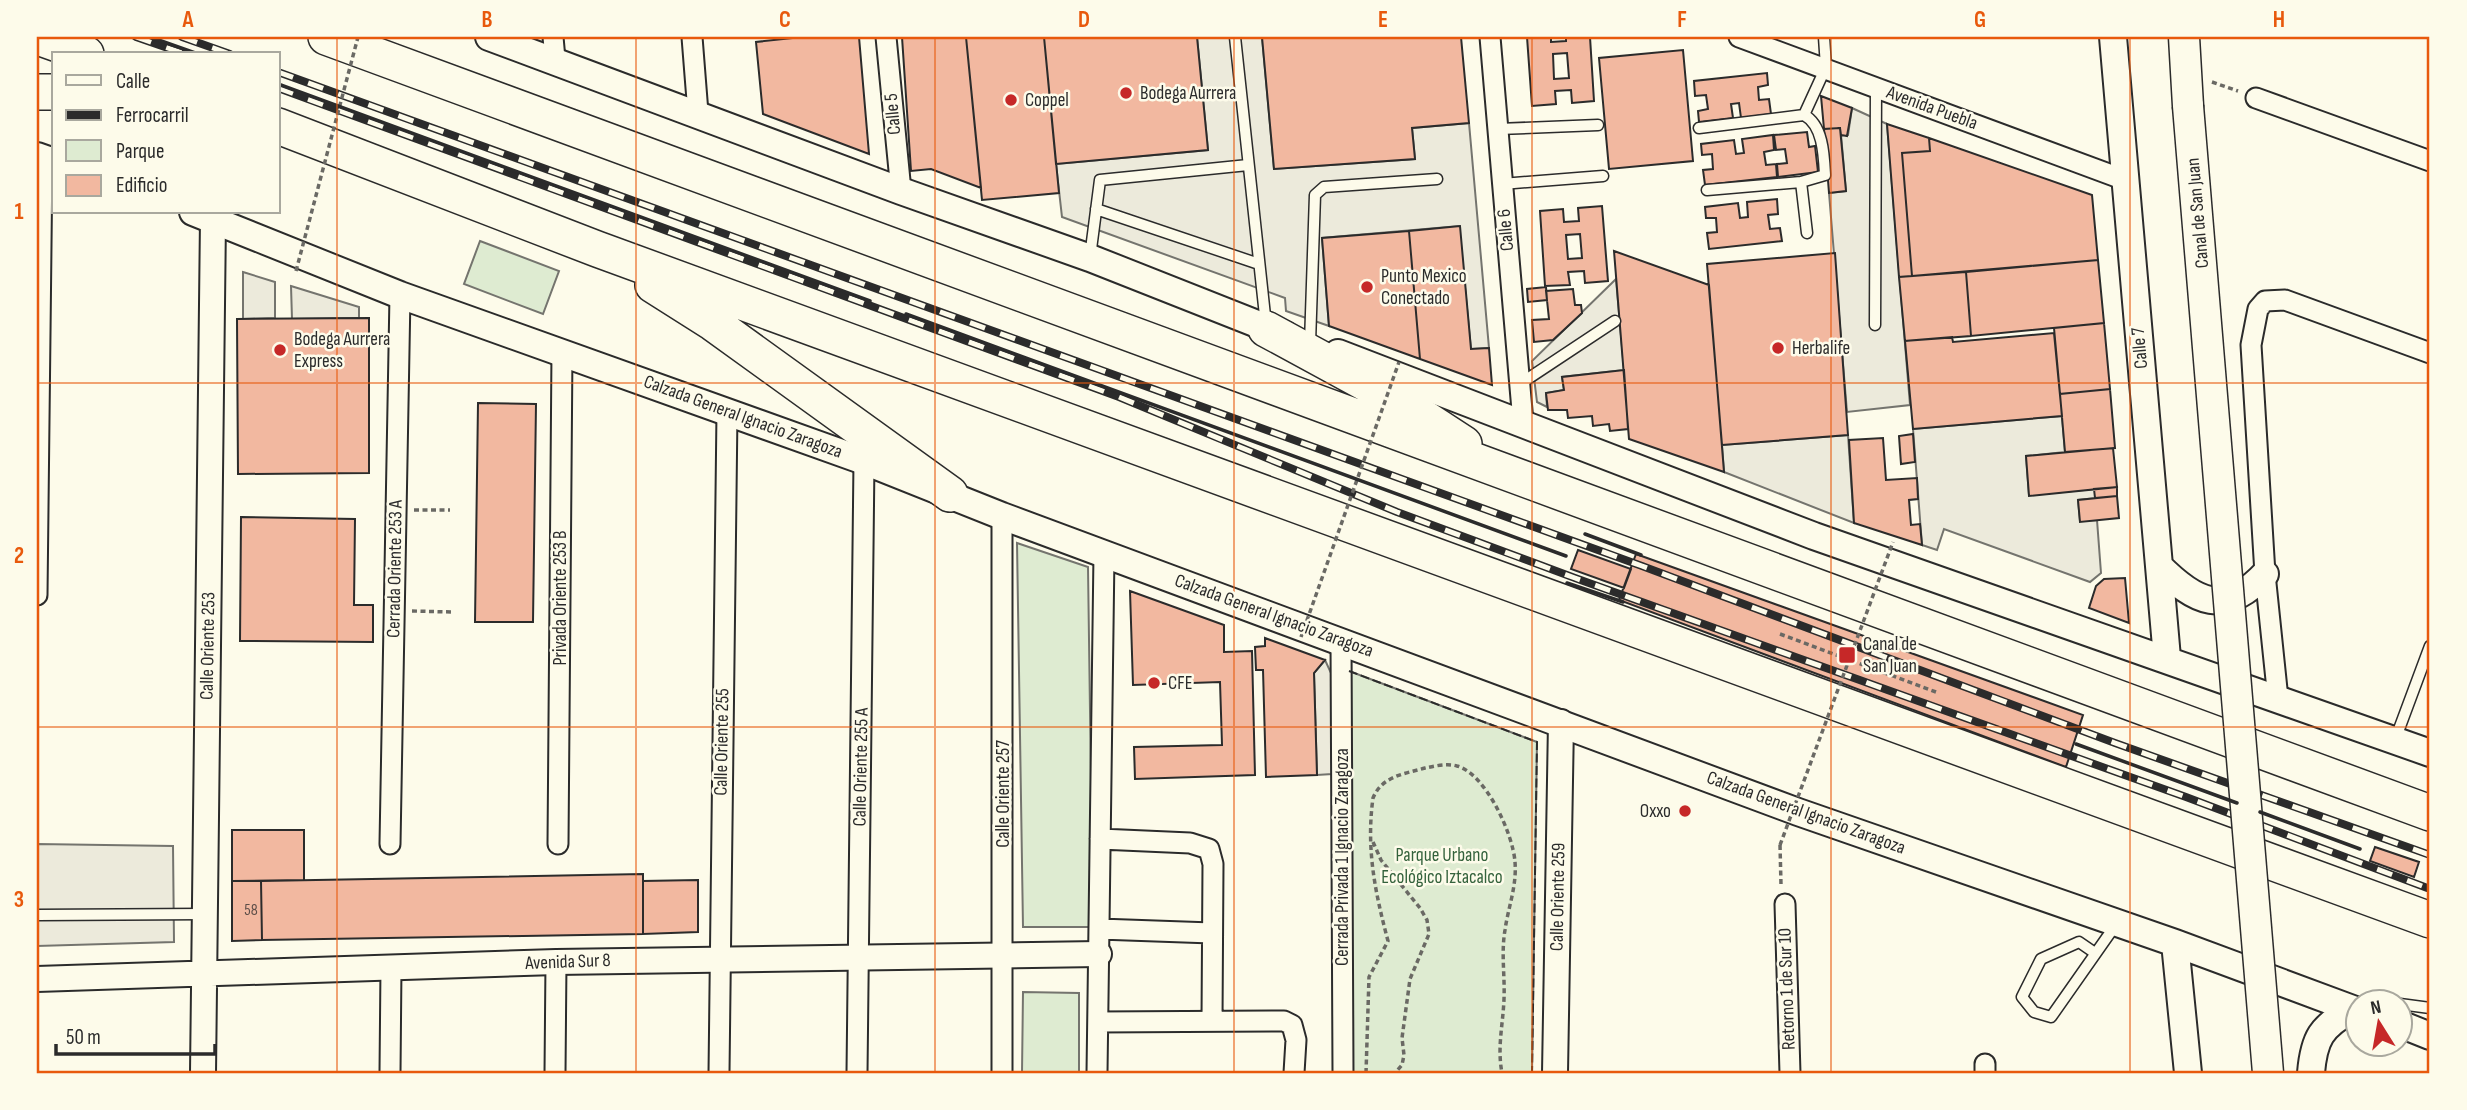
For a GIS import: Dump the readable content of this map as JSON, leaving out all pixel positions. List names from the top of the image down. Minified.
{"streets":{"main road":["Canal de San Juan","Calle 7","Calzada General Ignacio Zaragoza"],"street":["Avenida Puebla","Calle 5","Calle 6","Cerrada Oriente 253 A","Privada Oriente 253 B","Calle Oriente 253","Calle Oriente 255","Calle Oriente 255 A","Calle Oriente 257","Cerrada Privada 1 Ignacio Zaragoza","Calle Oriente 259","Avenida Sur 8","Retorno 1 de Sur 10"]},"crossings":[["Avenida Puebla","Calle 7"],["Calzada General Ignacio Zaragoza","Cerrada Oriente 253 A"],["Calzada General Ignacio Zaragoza","Privada Oriente 253 B"],["Calzada General Ignacio Zaragoza","Calle Oriente 253"],["Calzada General Ignacio Zaragoza","Calle Oriente 255"],["Calzada General Ignacio Zaragoza","Calle Oriente 255 A"],["Calzada General Ignacio Zaragoza","Calle Oriente 257"],["Calzada General Ignacio Zaragoza","Cerrada Privada 1 Ignacio Zaragoza"],["Calzada General Ignacio Zaragoza","Calle Oriente 259"],["Calle Oriente 253","Avenida Sur 8"],["Calle Oriente 255","Avenida Sur 8"],["Calle Oriente 255 A","Avenida Sur 8"],["Calle Oriente 257","Avenida Sur 8"]],"parks":["Parque Urbano Ecológico Iztacalco"],"places":{"other":["Bodega Aurrera","Coppel","Punto Mexico Conectado","Herbalife","Bodega Aurrera Express","CFE","Oxxo"],"transit":["Canal de San Juan"]},"house_numbers":["58"],"legend":["Calle","Ferrocarril","Parque","Edificio"],"scale_bar":"50 m","north":"top","grid":{"columns":["A","B","C","D","E","F","G","H"],"rows":["1","2","3"]}}
